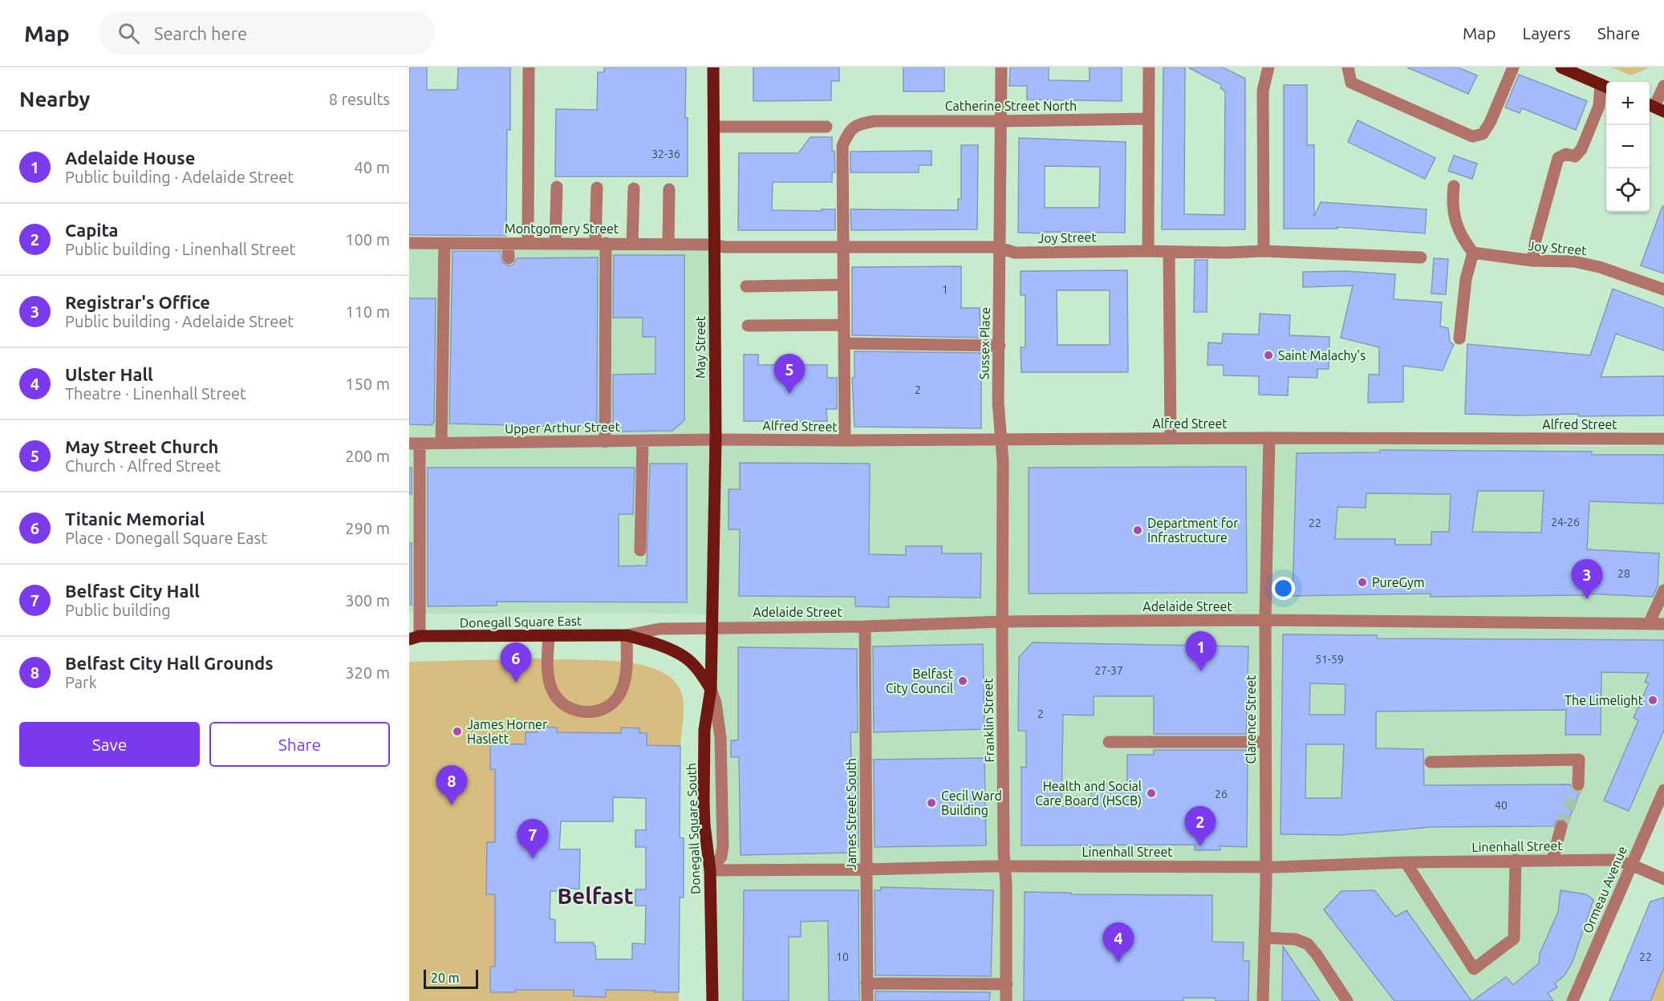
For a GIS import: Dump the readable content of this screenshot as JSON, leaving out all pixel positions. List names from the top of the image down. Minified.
{"streets":{"main road":["May Street","Donegall Square East","Donegall Square South"],"street":["Catherine Street North","Montgomery Street","Joy Street","Sussex Place","Alfred Street","Upper Arthur Street","Adelaide Street","Clarence Street","Franklin Street","James Street South","Linenhall Street","Ormeau Avenue"]},"crossings":[["Catherine Street North","Joy Street"],["Catherine Street North","Sussex Place"],["Catherine Street North","Alfred Street"],["Montgomery Street","Joy Street"],["Montgomery Street","May Street"],["Joy Street","Sussex Place"],["Joy Street","May Street"],["Sussex Place","Alfred Street"],["Sussex Place","Franklin Street"],["May Street","Alfred Street"],["May Street","Upper Arthur Street"],["May Street","Adelaide Street"],["May Street","Donegall Square East"],["May Street","Donegall Square South"],["Alfred Street","Upper Arthur Street"],["Alfred Street","Clarence Street"],["Alfred Street","Franklin Street"],["Adelaide Street","Donegall Square East"],["Adelaide Street","Clarence Street"],["Adelaide Street","Franklin Street"],["Adelaide Street","James Street South"],["Adelaide Street","Donegall Square South"],["Donegall Square East","Donegall Square South"],["Clarence Street","Linenhall Street"],["Franklin Street","Linenhall Street"],["James Street South","Linenhall Street"],["Donegall Square South","Linenhall Street"],["Linenhall Street","Ormeau Avenue"]],"districts":["Belfast"],"places":["Saint Malachy's","Department for Infrastructure","PureGym","Belfast City Council","The Limelight","James Horner Haslett","Health and Social Care Board (HSCB)","Cecil Ward Building"],"house_numbers":["32-36","1","2","24-26","22","28","51-59","27-37","2","26","40","10","22"],"scale_bar":"20 m","page":{"header":"Map","search":"Search here","nav":["Map","Layers","Share"],"heading":["Nearby","8 results"],"map_buttons":["+","−"],"list":[{"mark":"1","name":"Adelaide House","note":"Public building · Adelaide Street","value":"40 m"},{"mark":"2","name":"Capita","note":"Public building · Linenhall Street","value":"100 m"},{"mark":"3","name":"Registrar's Office","note":"Public building · Adelaide Street","value":"110 m"},{"mark":"4","name":"Ulster Hall","note":"Theatre · Linenhall Street","value":"150 m"},{"mark":"5","name":"May Street Church","note":"Church · Alfred Street","value":"200 m"},{"mark":"6","name":"Titanic Memorial","note":"Place · Donegall Square East","value":"290 m"},{"mark":"7","name":"Belfast City Hall","note":"Public building","value":"300 m"},{"mark":"8","name":"Belfast City Hall Grounds","note":"Park","value":"320 m"}],"pins":["5","3","1","6","8","2","7","4"],"buttons":["Save","Share"],"scale":"20 m"}}
